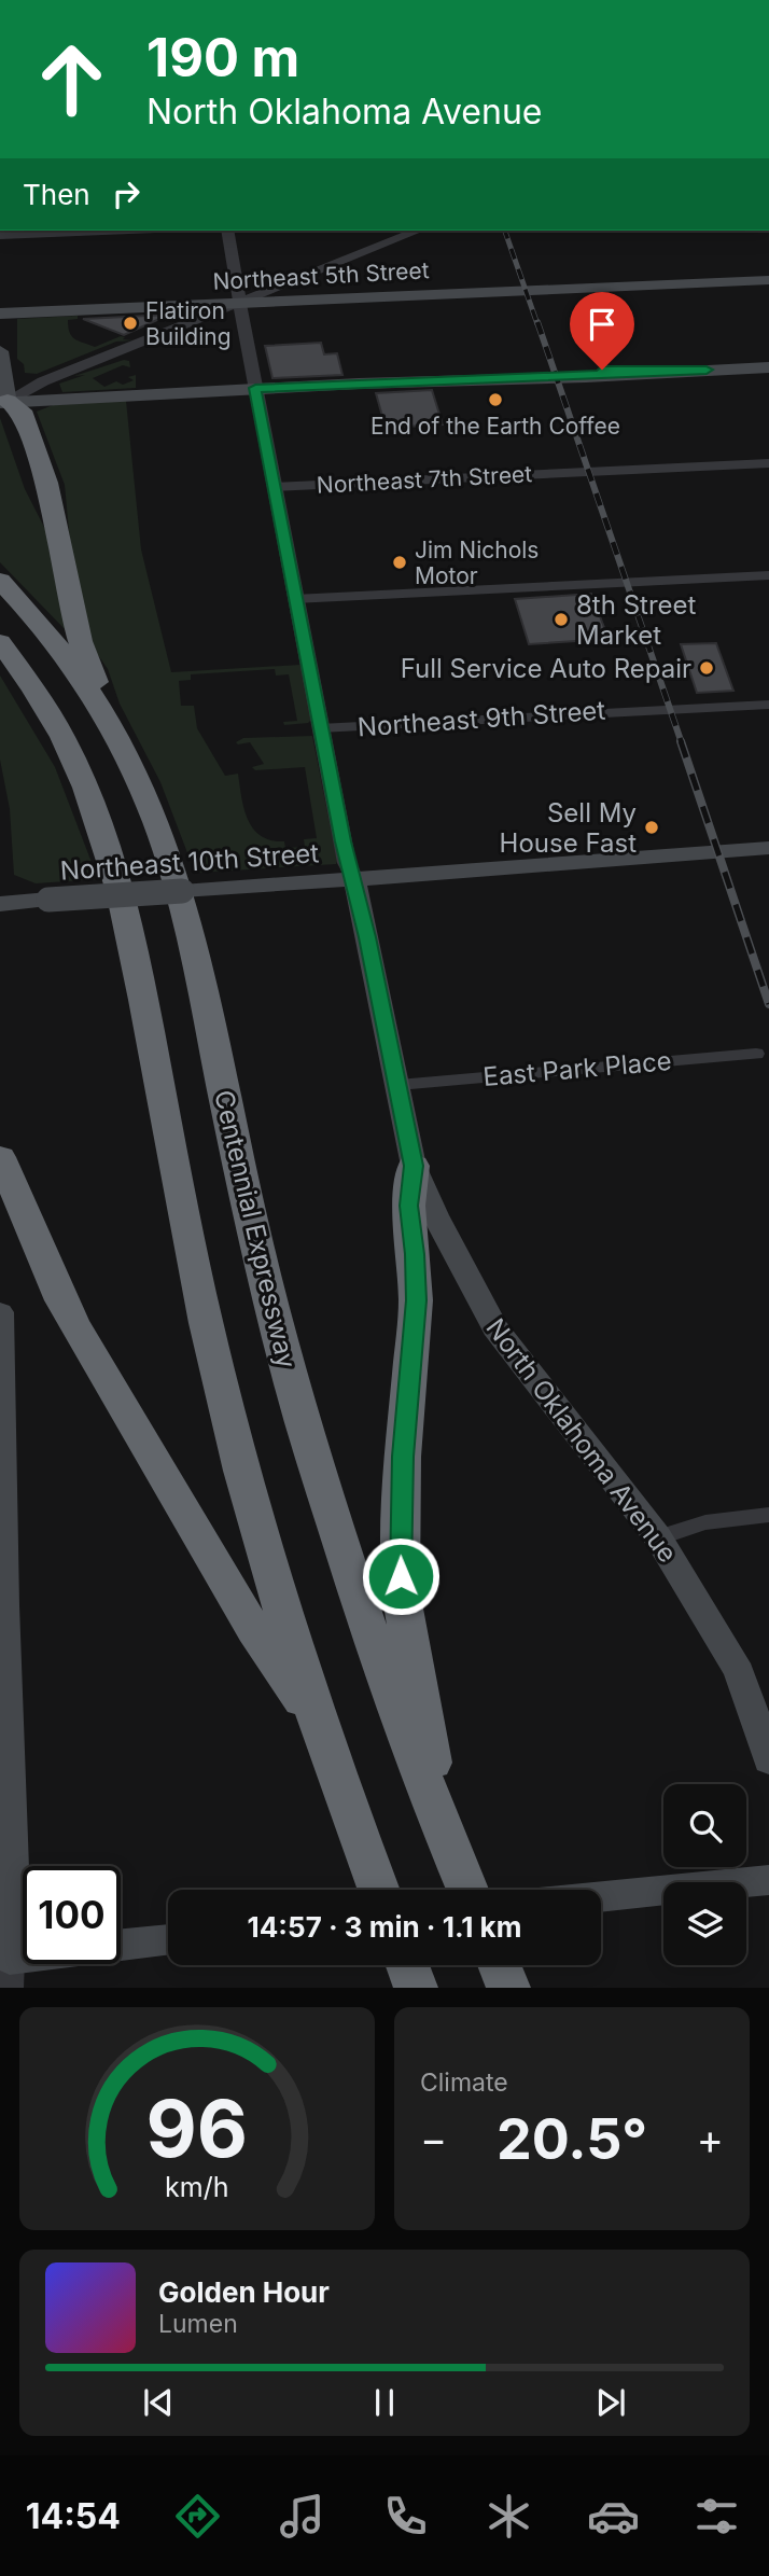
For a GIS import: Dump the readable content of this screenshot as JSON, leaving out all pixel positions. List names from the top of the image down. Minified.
{"streets":{"highway":["Centennial Expressway"],"main road":["Northeast 5th Street","Northeast 10th Street","North Oklahoma Avenue"],"street":["Northeast 7th Street","Northeast 9th Street","East Park Place"]},"crossings":[["Northeast 5th Street","North Oklahoma Avenue"],["Northeast 7th Street","North Oklahoma Avenue"],["Northeast 9th Street","North Oklahoma Avenue"],["Northeast 10th Street","North Oklahoma Avenue"],["East Park Place","North Oklahoma Avenue"]],"places":["Flatiron Building","End of the Earth Coffee","Jim Nichols Motor","8th Street Market","Full Service Auto Repair","Sell My House Fast"],"page":{"turn":["190 m","North Oklahoma Avenue"],"then":"Then","limit":"100","trip":"14:57 · 3 min · 1.1 km","tile":"Climate","heat":["−","20.5°","+"],"song":["Golden Hour","Lumen"],"tabs":"14:54","gauge":["96","km/h"]}}
